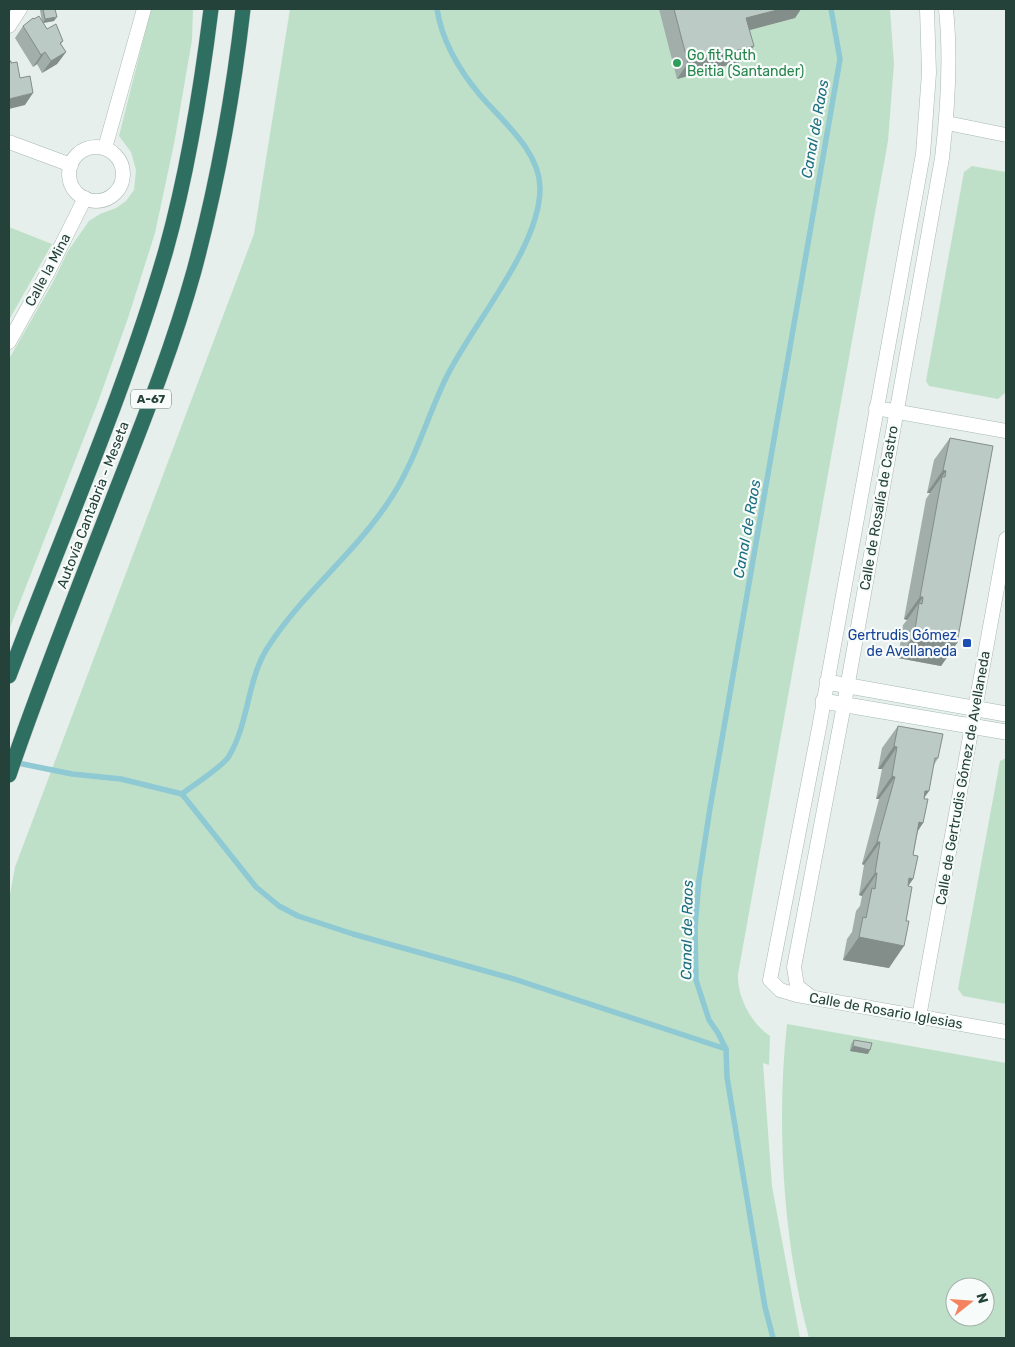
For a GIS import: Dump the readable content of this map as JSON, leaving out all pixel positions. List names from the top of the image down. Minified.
{"streets":{"highway":["A-67","Autovía Cantabria - Meseta"],"street":["Calle la Mina","Calle de Rosalía de Castro","Calle de Gertrudis Gómez de Avellaneda","Calle de Rosario Iglesias"]},"crossings":[["Calle de Rosalía de Castro","Calle de Rosario Iglesias"],["Calle de Gertrudis Gómez de Avellaneda","Calle de Rosario Iglesias"]],"water":["Canal de Raos"],"places":{"other":["Go fit Ruth Beitia (Santander)"],"transit":["Gertrudis Gómez de Avellaneda"]},"north":"right"}
